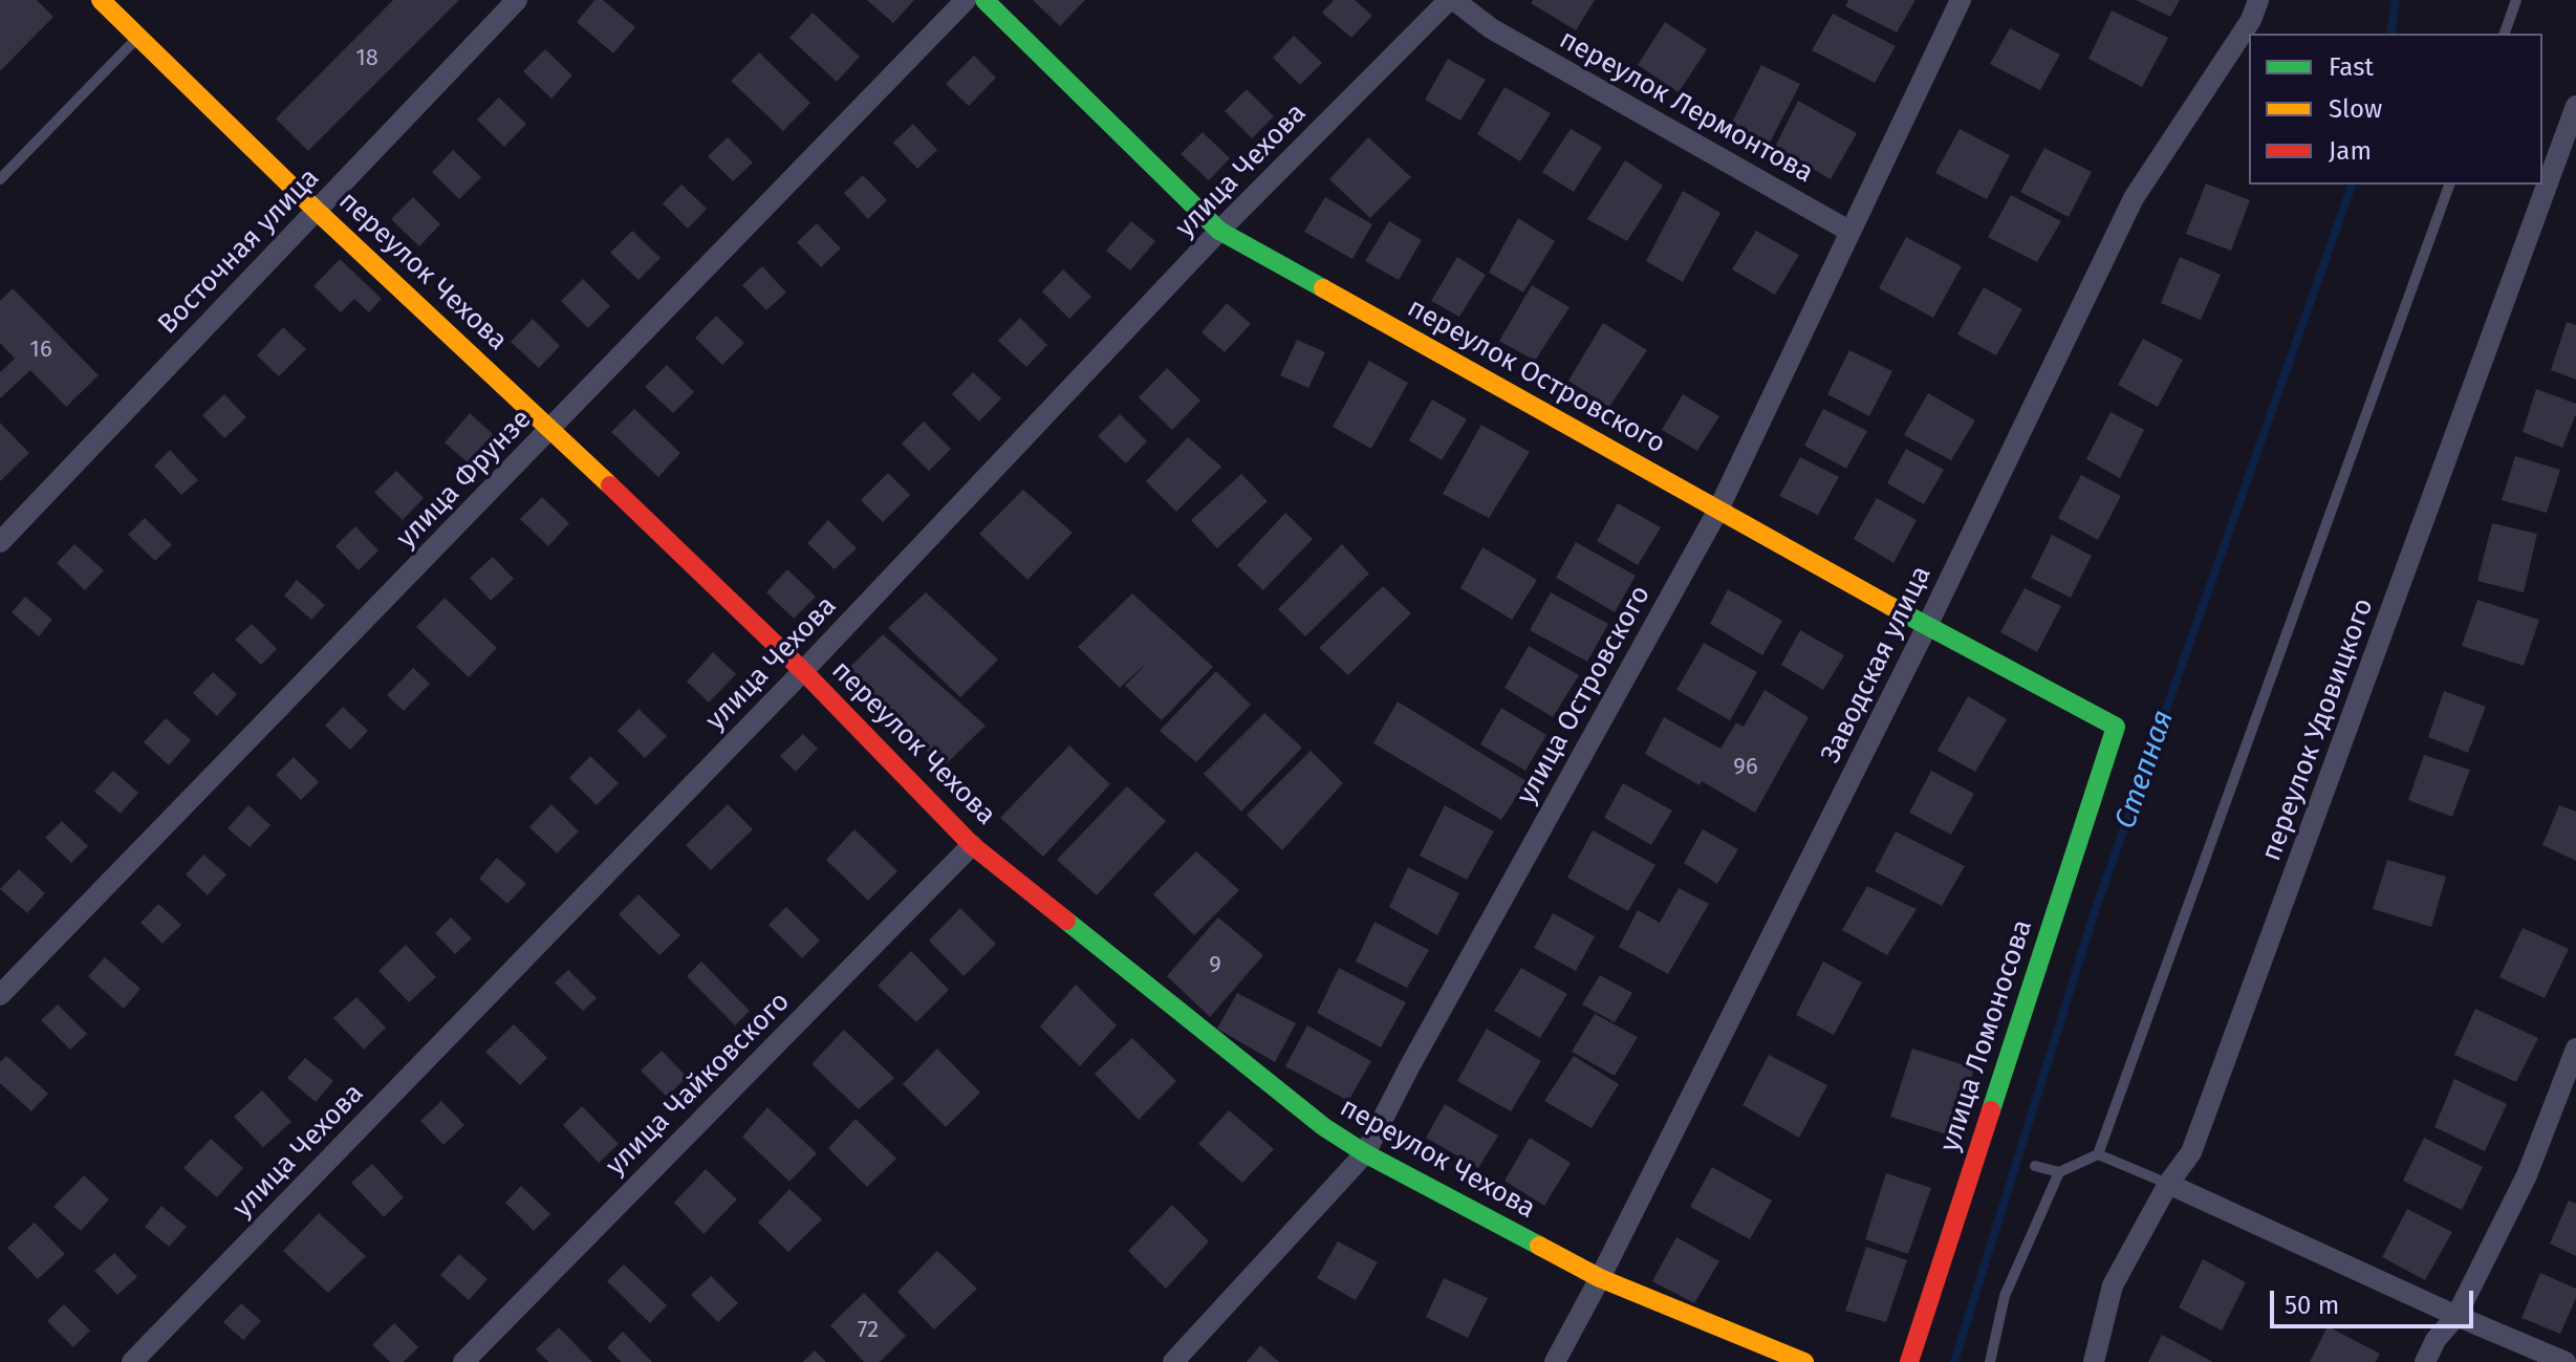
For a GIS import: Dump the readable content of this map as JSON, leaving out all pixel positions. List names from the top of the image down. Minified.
{"streets":{"street":["переулок Лермонтова","улица Чехова","Восточная улица","переулок Чехова","переулок Островского","улица Фрунзе","Заводская улица","улица Островского","переулок Удовицкого","улица Ломоносова","улица Чайковского"]},"crossings":[["переулок Лермонтова","улица Чехова"],["переулок Лермонтова","улица Островского"],["улица Чехова","переулок Чехова"],["улица Чехова","переулок Островского"],["Восточная улица","переулок Чехова"],["переулок Чехова","улица Фрунзе"],["переулок Чехова","Заводская улица"],["переулок Чехова","улица Островского"],["переулок Чехова","улица Чайковского"],["переулок Островского","Заводская улица"],["переулок Островского","улица Островского"],["переулок Островского","улица Ломоносова"]],"water":["Степная"],"house_numbers":["18","16","96","9","72"],"legend":["Fast","Slow","Jam"],"scale_bar":"50 m"}
